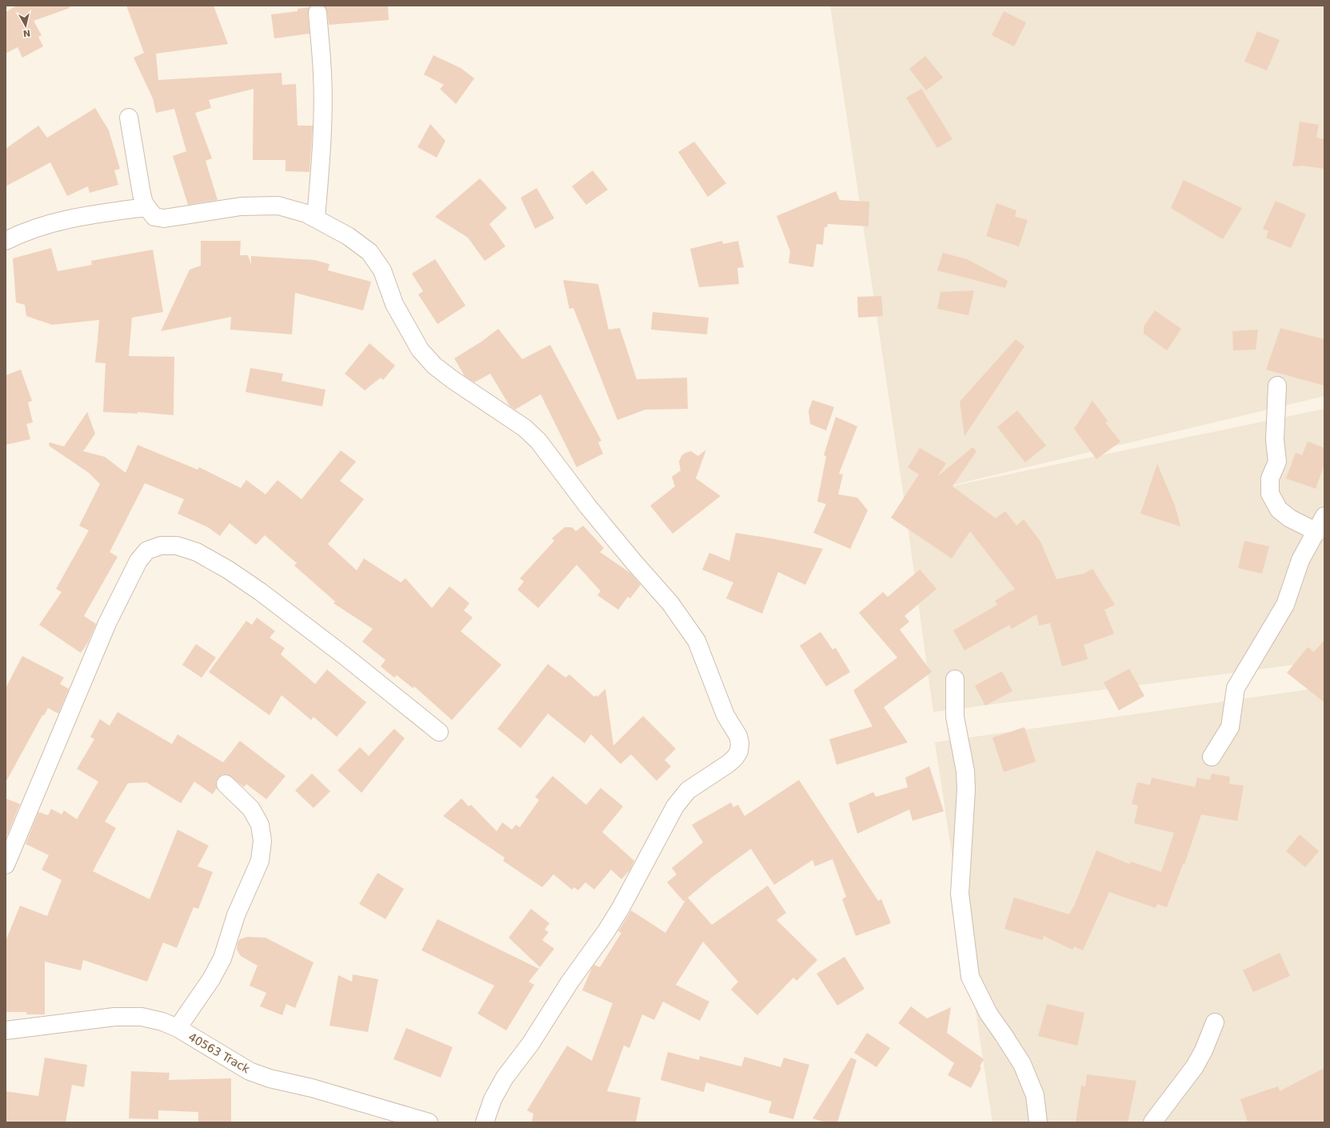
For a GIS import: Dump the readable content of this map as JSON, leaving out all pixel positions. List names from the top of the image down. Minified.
{"streets":{"street":["40563 Track"]},"north":"bottom"}
